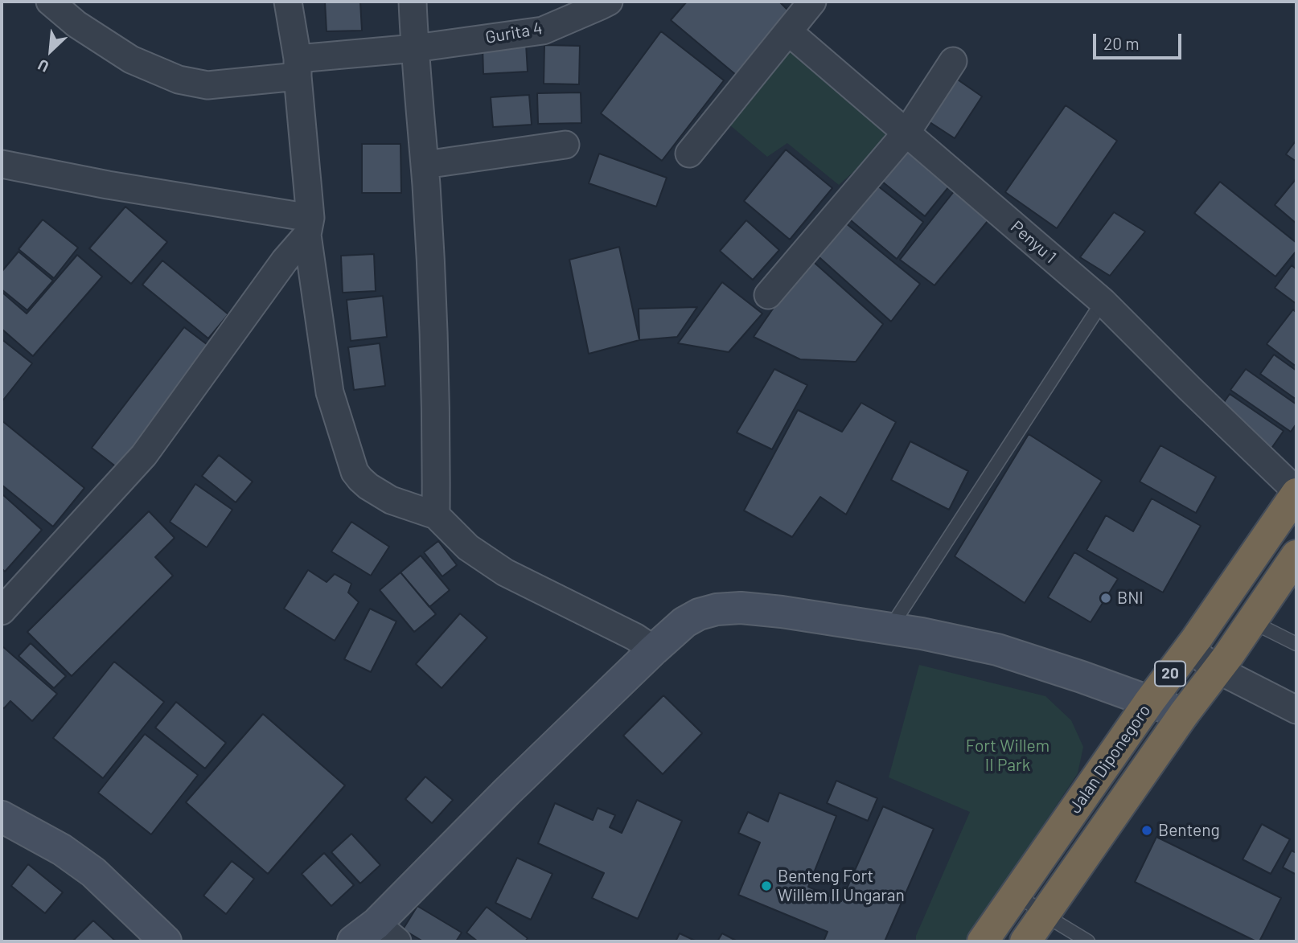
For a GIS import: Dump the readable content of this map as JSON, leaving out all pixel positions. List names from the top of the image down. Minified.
{"streets":{"highway":["20","Jalan Diponegoro"],"street":["Gurita 4","Penyu 1"]},"crossings":[["Penyu 1","Jalan Diponegoro"]],"parks":["Fort Willem II Park"],"places":["BNI","Benteng","Benteng Fort Willem II Ungaran"],"scale_bar":"20 m","north":"bottom left"}
